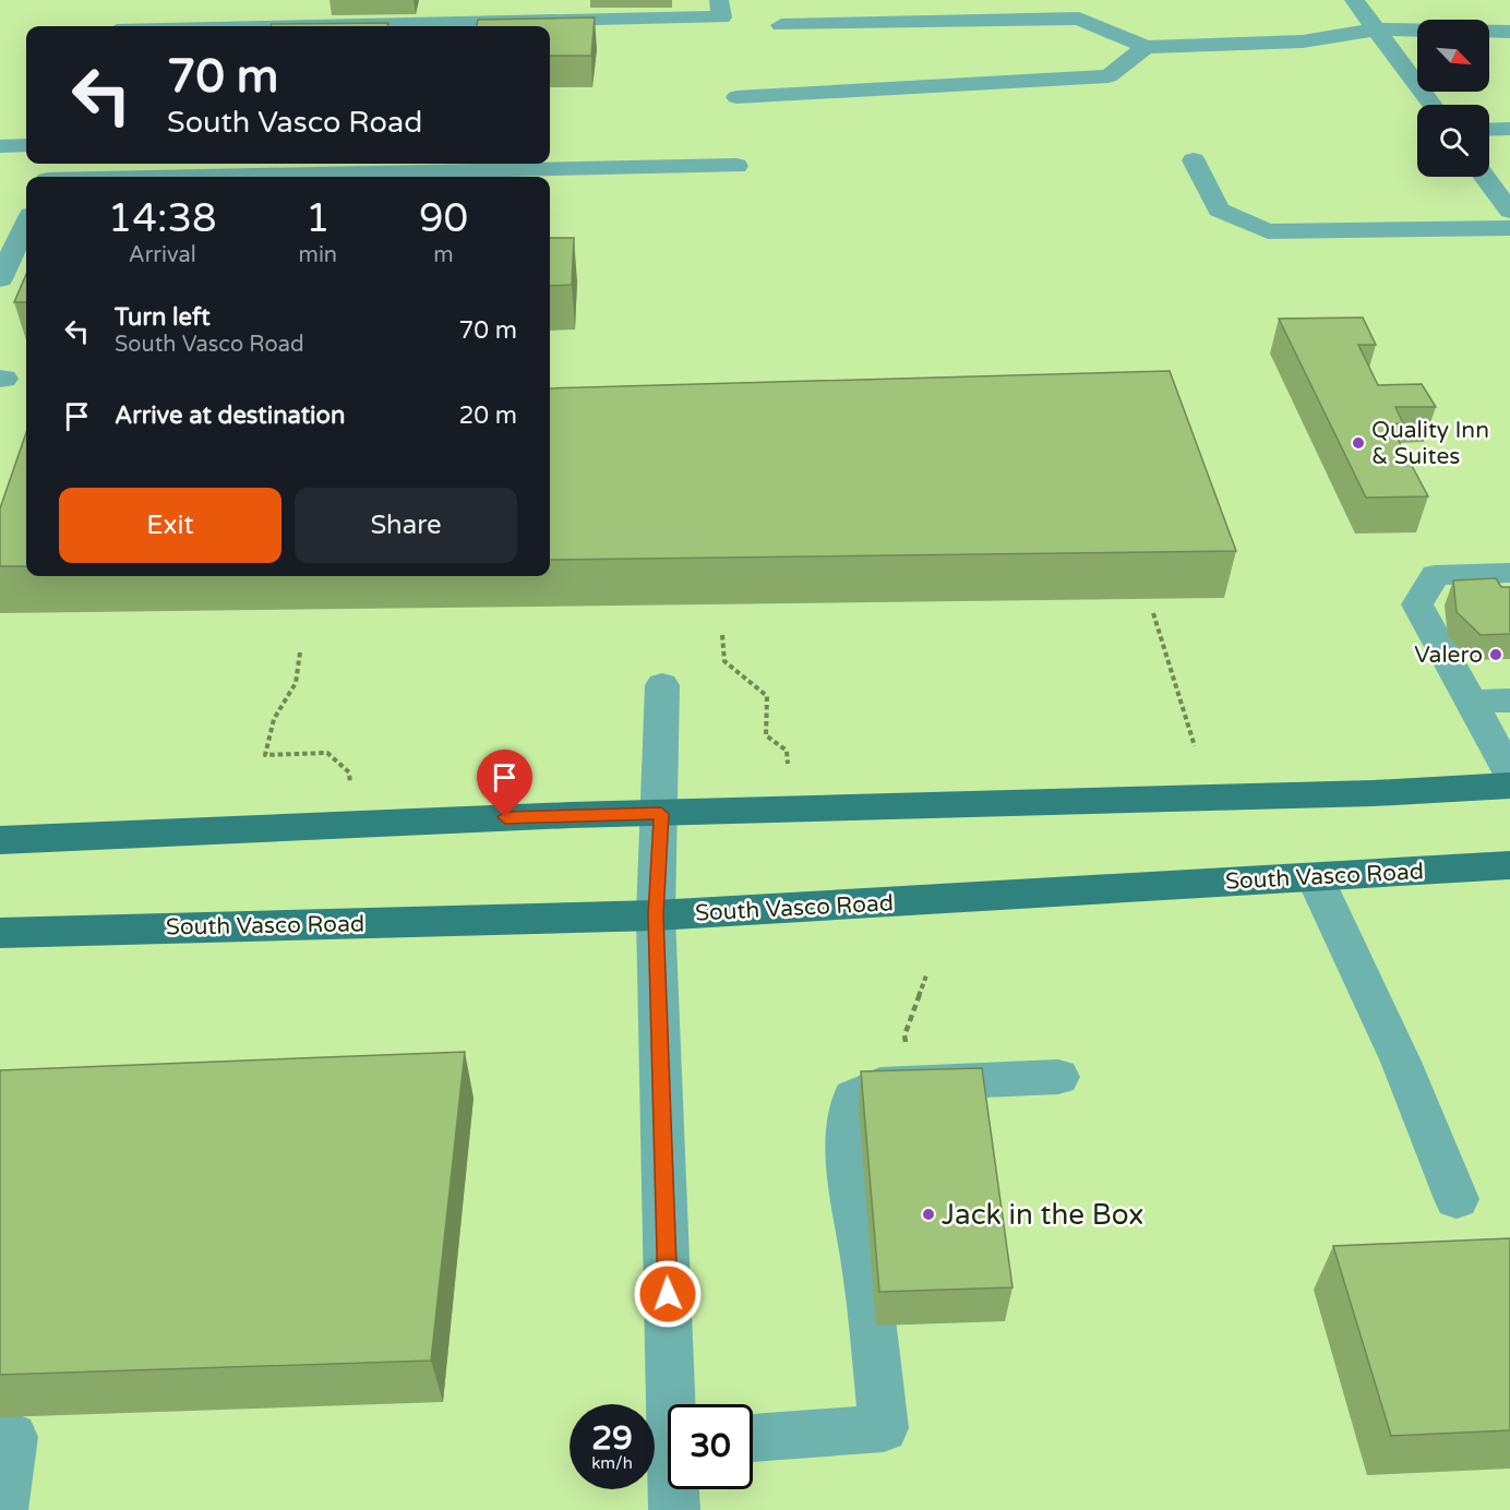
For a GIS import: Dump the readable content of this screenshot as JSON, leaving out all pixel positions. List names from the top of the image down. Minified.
{"streets":{"main road":["South Vasco Road"]},"places":["Quality Inn & Suites","Valero","Jack in the Box"],"north":"bottom right","page":{"turn":["70 m","South Vasco Road"],"eta":["14:38","Arrival","1","min","90","m"],"list":[{"name":"Turn left","note":"South Vasco Road","value":"70 m"},{"name":"Arrive at destination","value":"20 m"}],"buttons":["Exit","Share"],"speed":"29 km/h","limit":"30"}}
